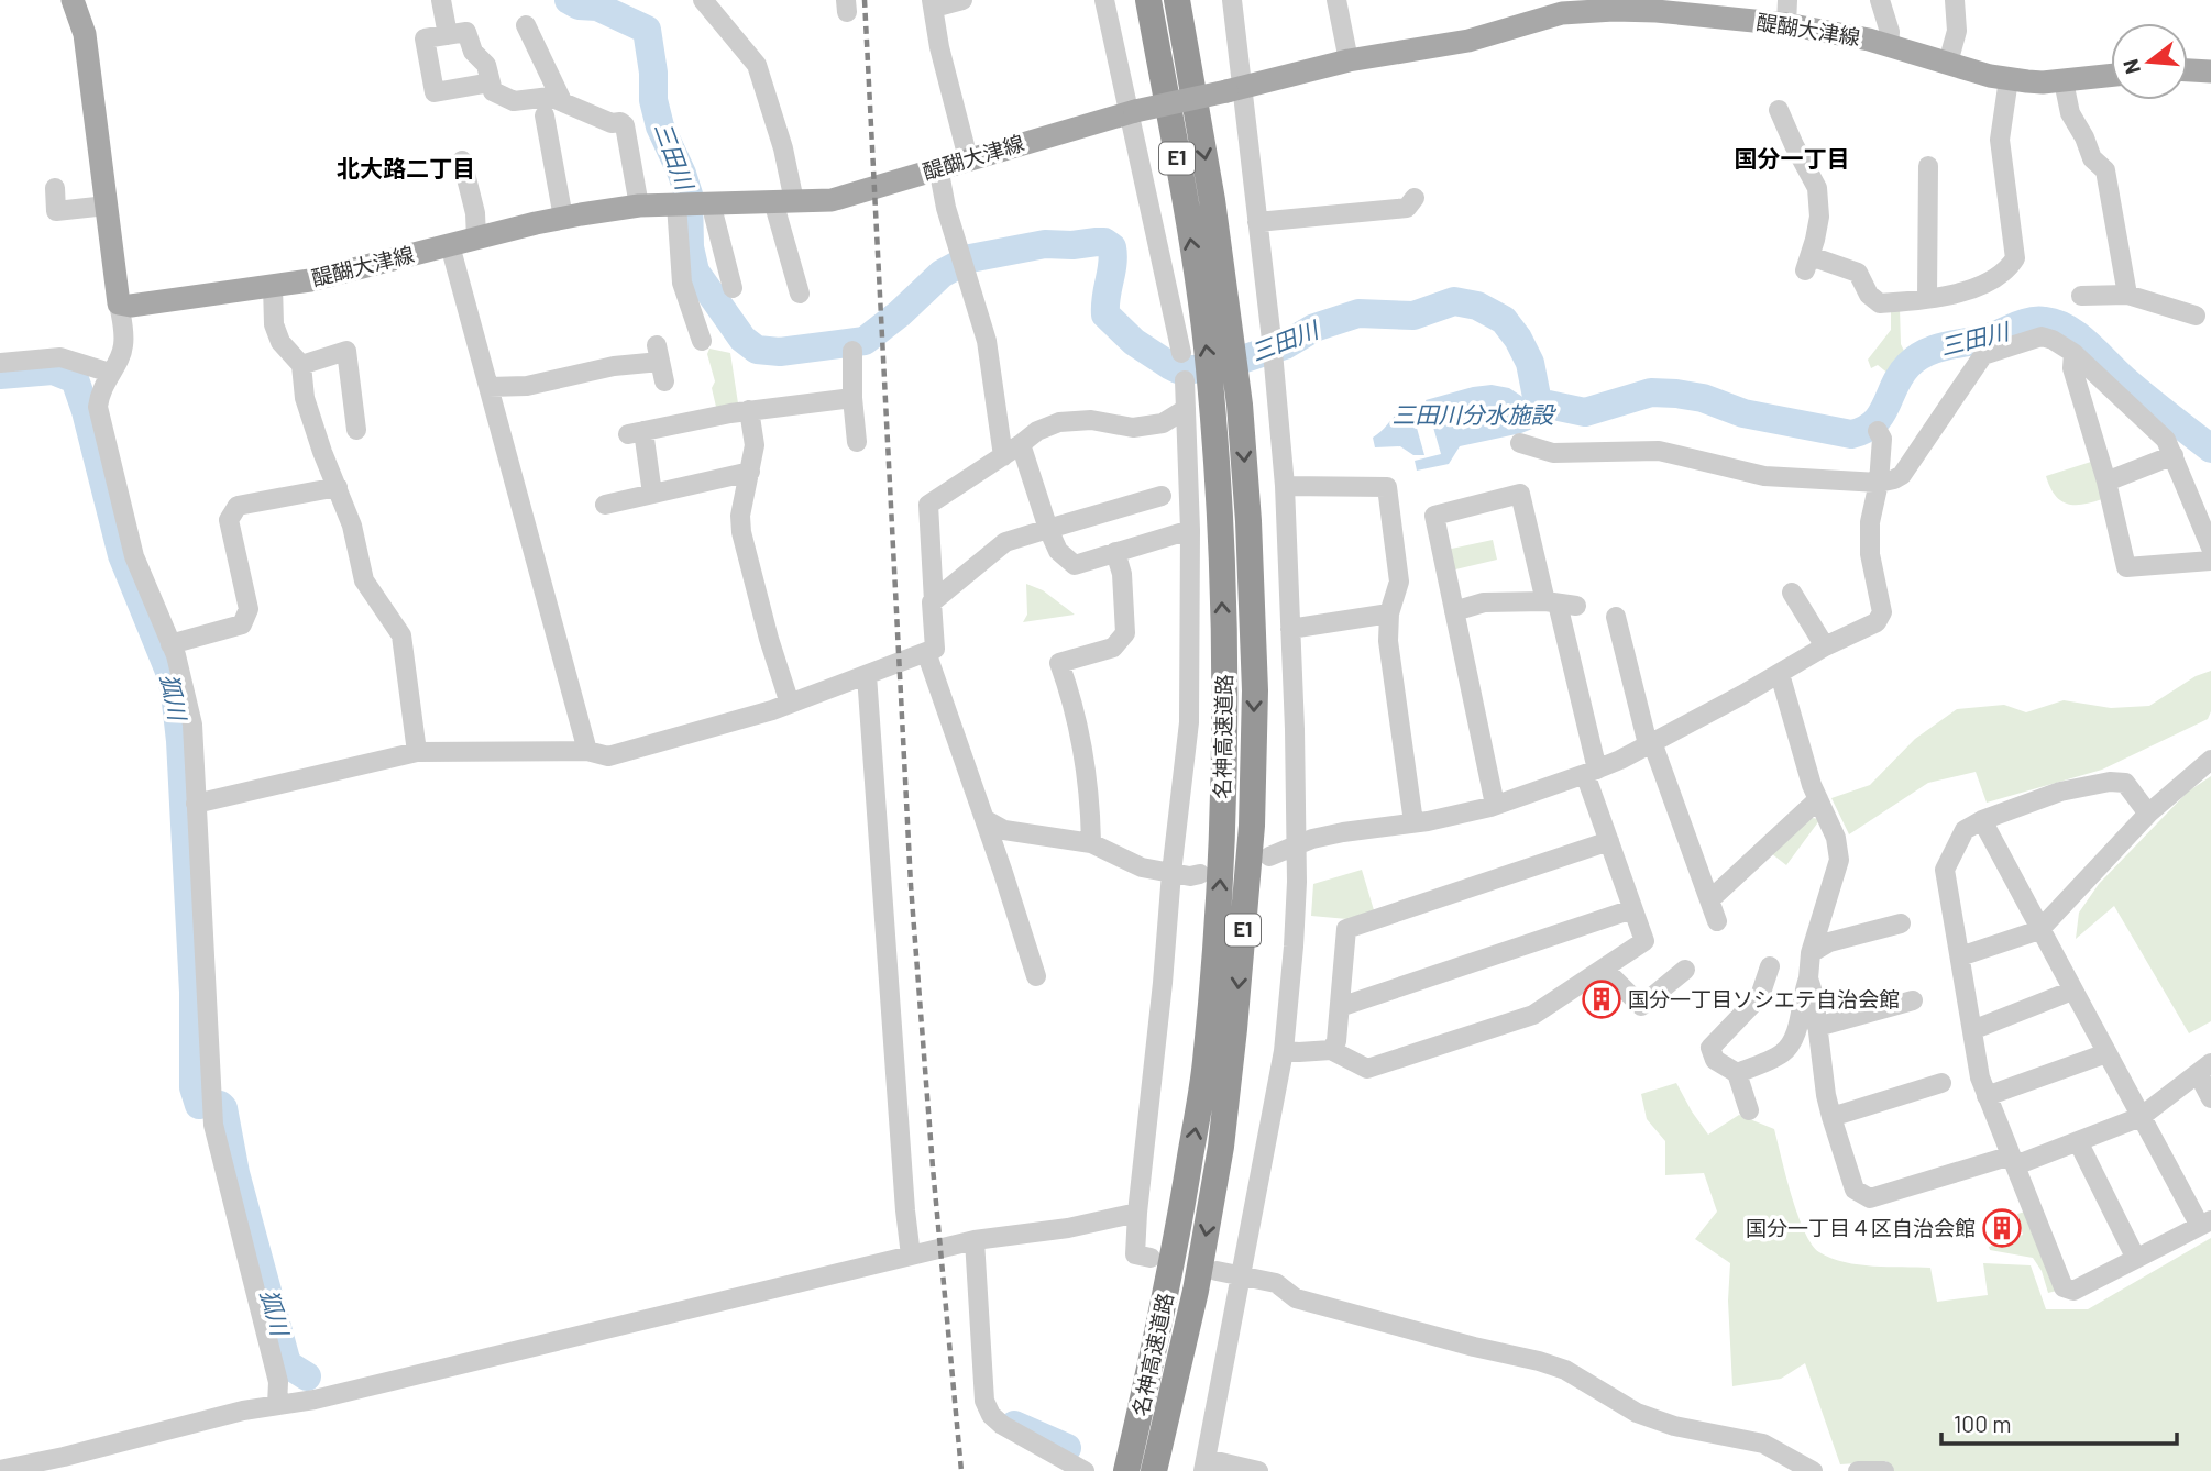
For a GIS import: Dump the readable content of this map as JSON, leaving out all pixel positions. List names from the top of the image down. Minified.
{"streets":{"highway":["E1","名神高速道路"],"main road":["醍醐大津線"]},"districts":["国分一丁目","北大路二丁目"],"water":["三田川","三田川分水施設","狐川"],"places":{"building":["国分一丁目ソシエテ自治会館","国分一丁目４区自治会館"]},"scale_bar":"100 m","north":"left"}
